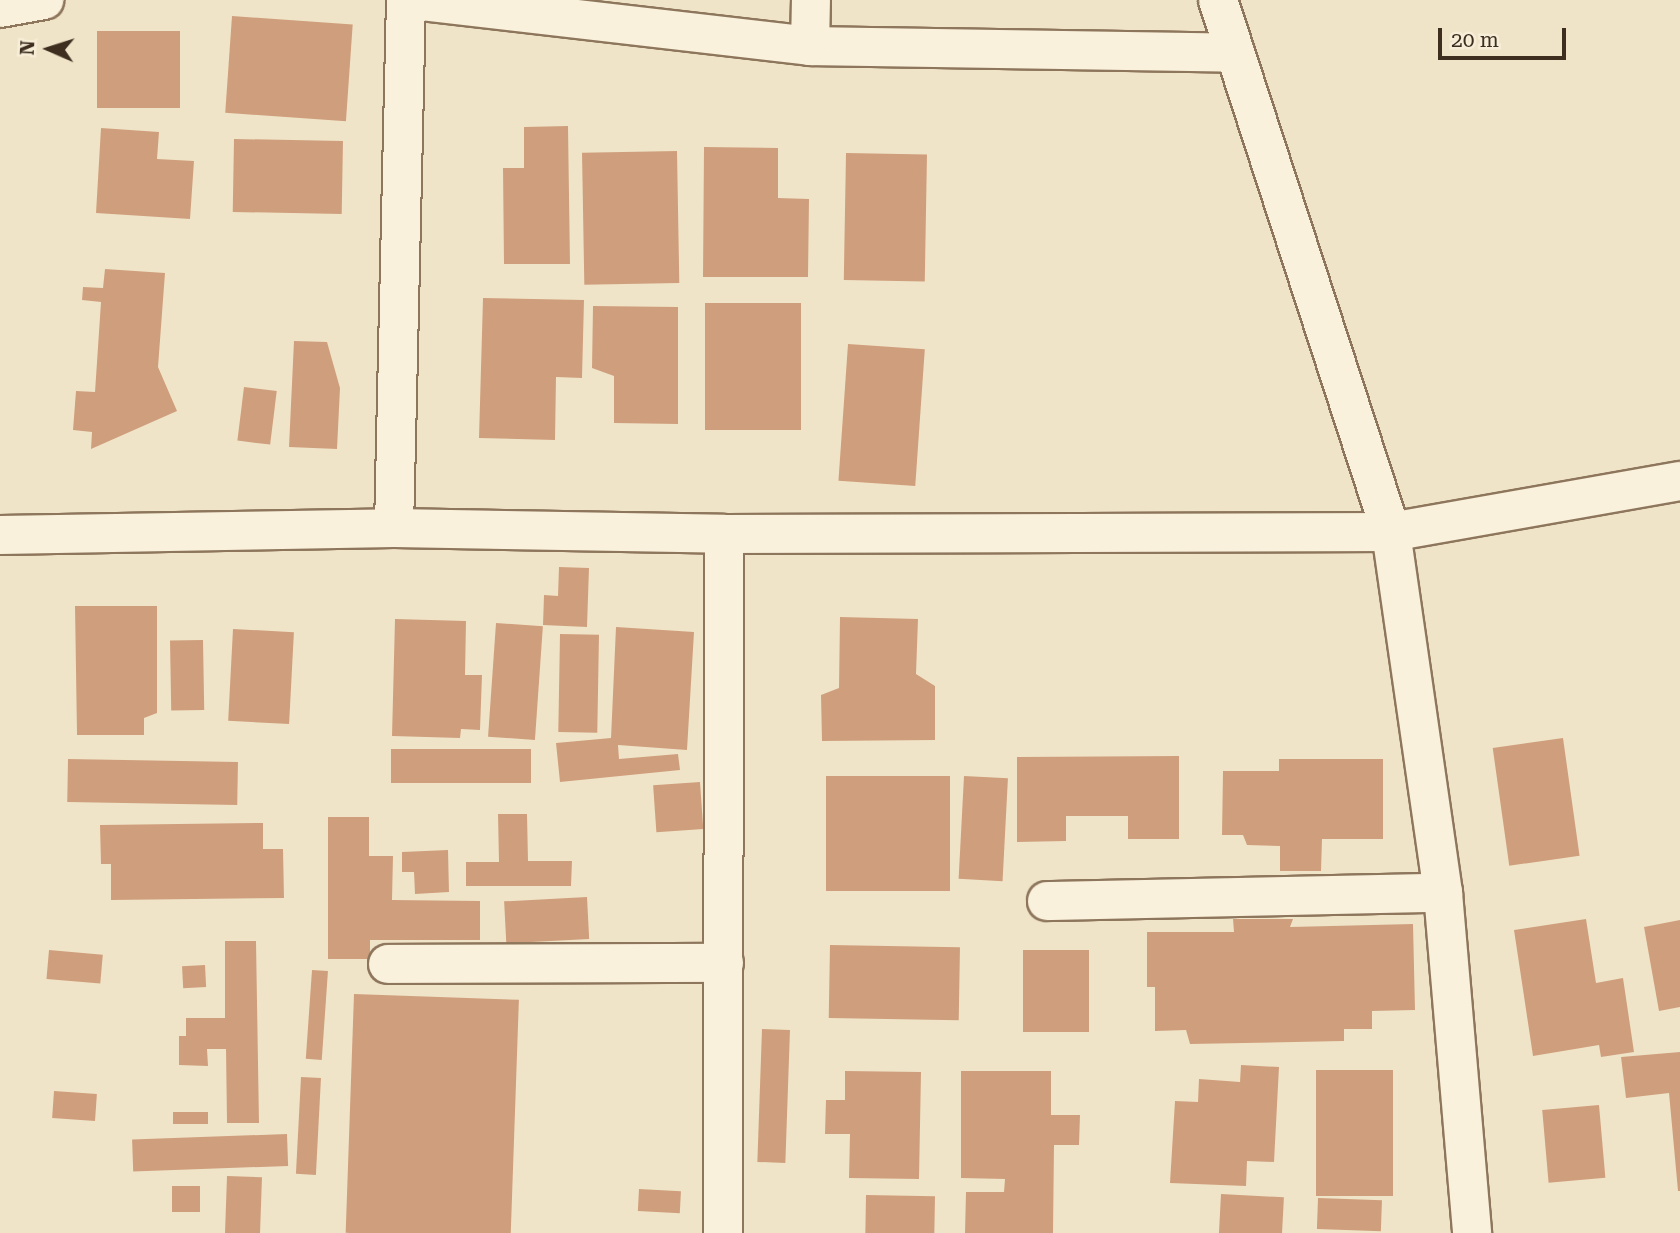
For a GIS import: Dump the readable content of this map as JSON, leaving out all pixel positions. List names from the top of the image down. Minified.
{"scale_bar":"20 m","north":"left"}
